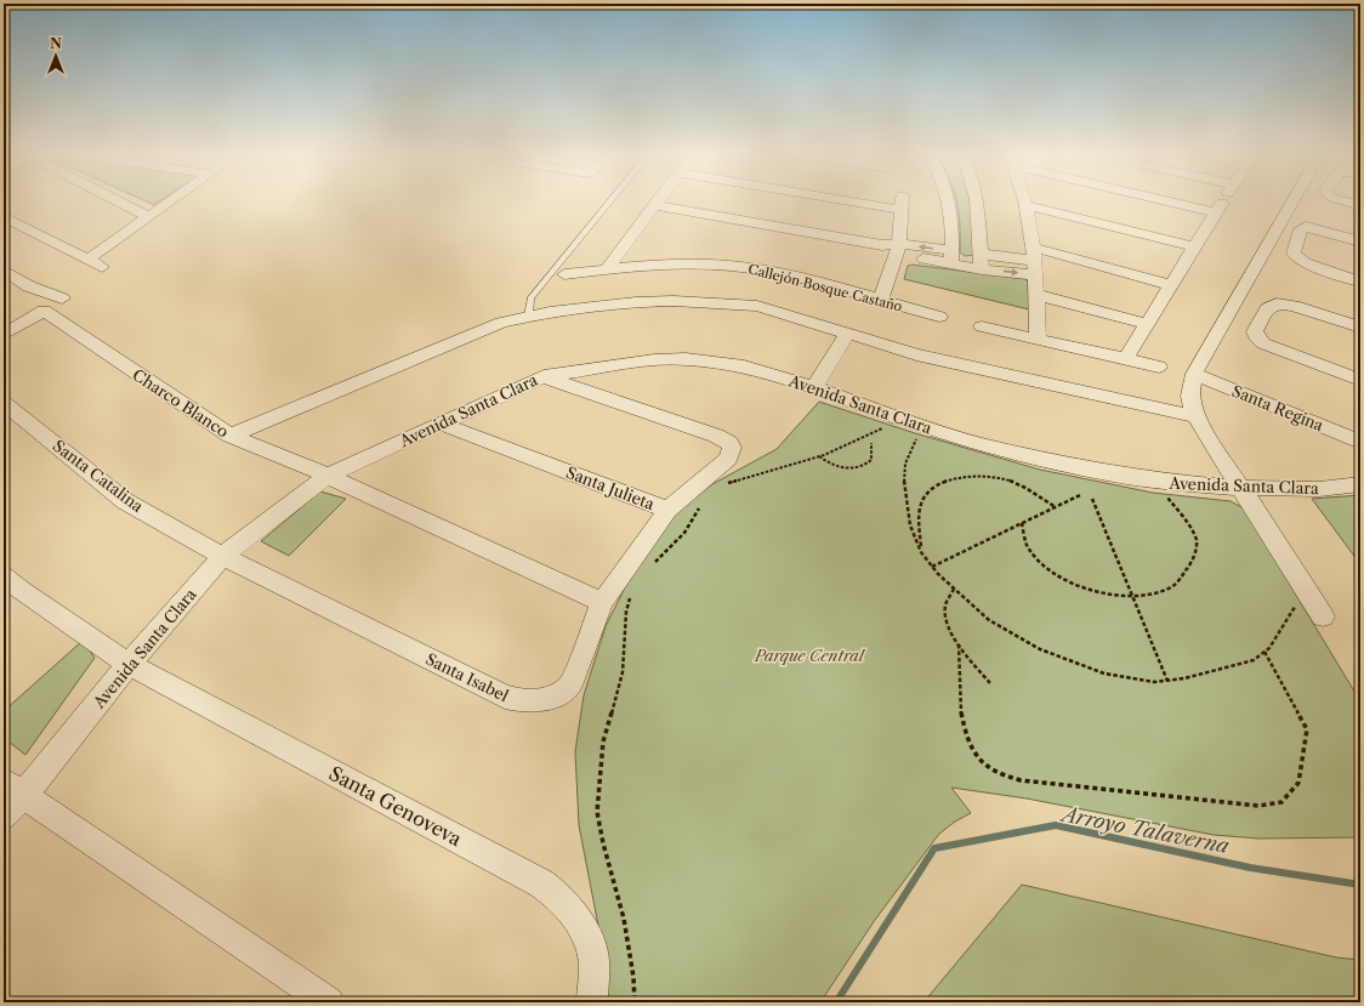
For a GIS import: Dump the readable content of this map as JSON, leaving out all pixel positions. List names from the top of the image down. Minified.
{"streets":{"street":["Callejón Bosque Castaño","Charco Blanco","Avenida Santa Clara","Santa Regina","Santa Catalina","Santa Julieta","Santa Isabel","Santa Genoveva"]},"crossings":[["Charco Blanco","Avenida Santa Clara"],["Avenida Santa Clara","Santa Catalina"],["Avenida Santa Clara","Santa Julieta"],["Avenida Santa Clara","Santa Isabel"],["Avenida Santa Clara","Santa Genoveva"],["Santa Catalina","Santa Isabel"],["Santa Julieta","Santa Isabel"]],"water":["Arroyo Talaverna"],"parks":["Parque Central"],"north":"top"}
